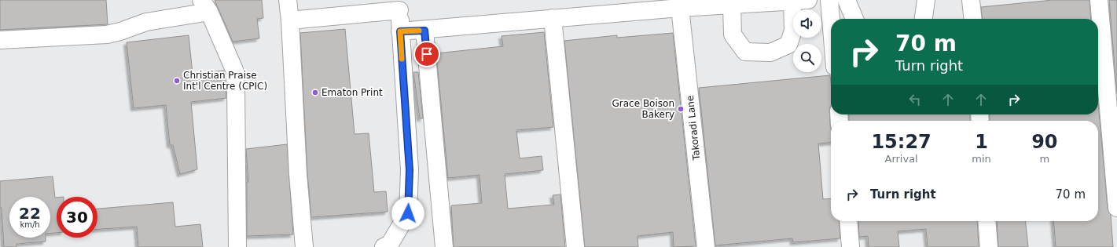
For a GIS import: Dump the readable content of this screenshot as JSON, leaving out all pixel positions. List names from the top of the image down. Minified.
{"streets":{"street":["Takoradi Lane"]},"places":["Christian Praise Int'l Centre (CPIC)","Ematon Print","Grace Boison Bakery"],"page":{"turn":["70 m","Turn right"],"eta":["15:27","Arrival","1","min","90","m"],"list":[{"name":"Turn right","value":"70 m"}],"speed":"22 km/h","limit":"30"}}
